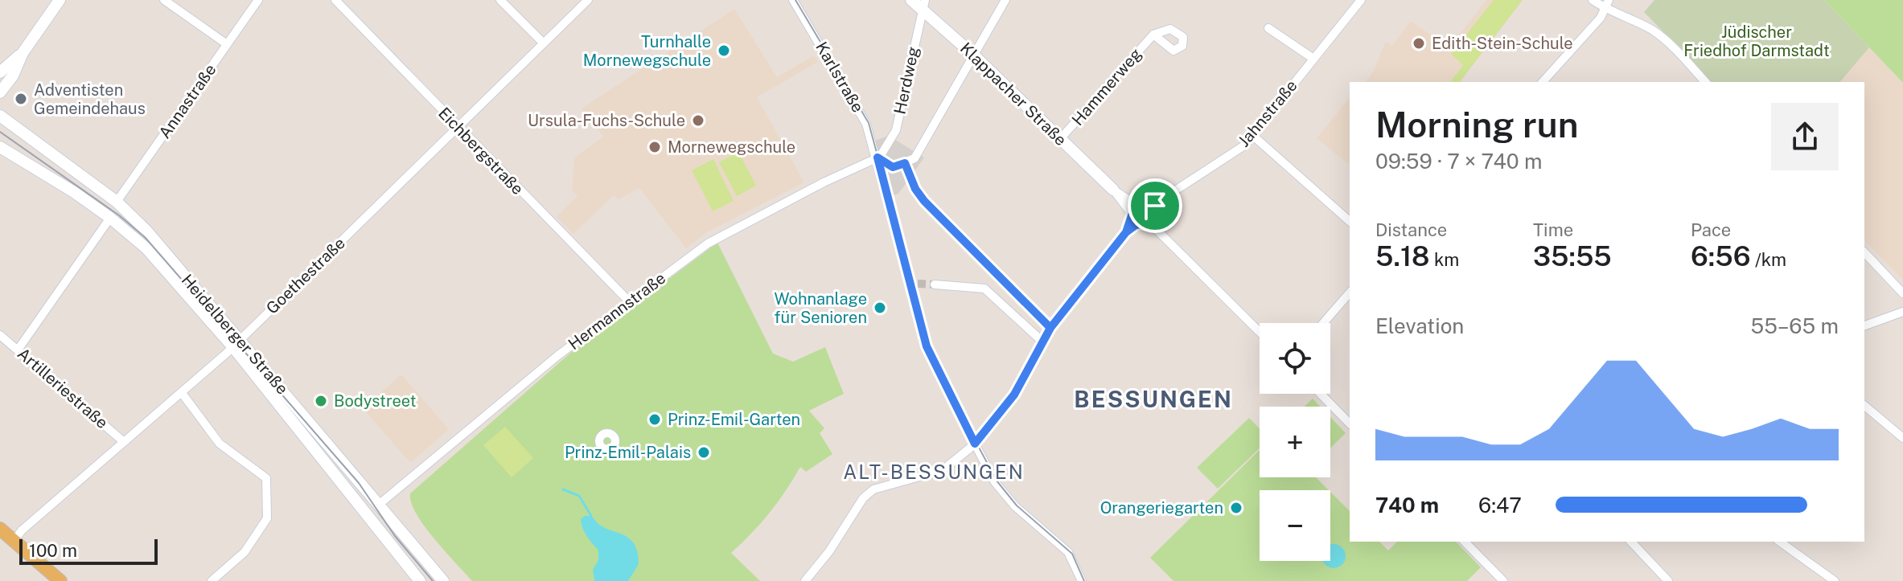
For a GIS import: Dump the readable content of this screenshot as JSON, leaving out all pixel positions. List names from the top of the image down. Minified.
{"streets":{"main road":["Klappacher Straße","Heidelberger Straße"],"street":["Karlstraße","Herdweg","Hammerweg","Annastraße","Jahnstraße","Eichbergstraße","Goethestraße","Hermannstraße","Artilleriestraße"]},"crossings":[["Karlstraße","Herdweg"],["Karlstraße","Jahnstraße"],["Karlstraße","Hermannstraße"],["Herdweg","Klappacher Straße"],["Herdweg","Hermannstraße"],["Hammerweg","Klappacher Straße"],["Klappacher Straße","Jahnstraße"],["Annastraße","Heidelberger Straße"],["Eichbergstraße","Goethestraße"],["Eichbergstraße","Hermannstraße"],["Goethestraße","Heidelberger Straße"],["Goethestraße","Artilleriestraße"],["Hermannstraße","Heidelberger Straße"]],"districts":["BESSUNGEN","ALT-BESSUNGEN"],"parks":["Jüdischer Friedhof Darmstadt"],"places":["Edith-Stein-Schule","Turnhalle Mornewegschule","Adventisten Gemeindehaus","Ursula-Fuchs-Schule","Mornewegschule","Wohnanlage für Senioren","Bodystreet","Prinz-Emil-Garten","Prinz-Emil-Palais","Orangeriegarten"],"scale_bar":"100 m","page":{"heading":["Morning run","09:59 · 7 × 740 m"],"stats":[["Distance","5.18 km"],["Time","35:55"],["Pace","6:56 /km"]],"chart":["Elevation","55–65 m"],"map_buttons":["+","−"],"list":[{"name":"740 m","note":"6:47"}],"scale":"100 m"}}
